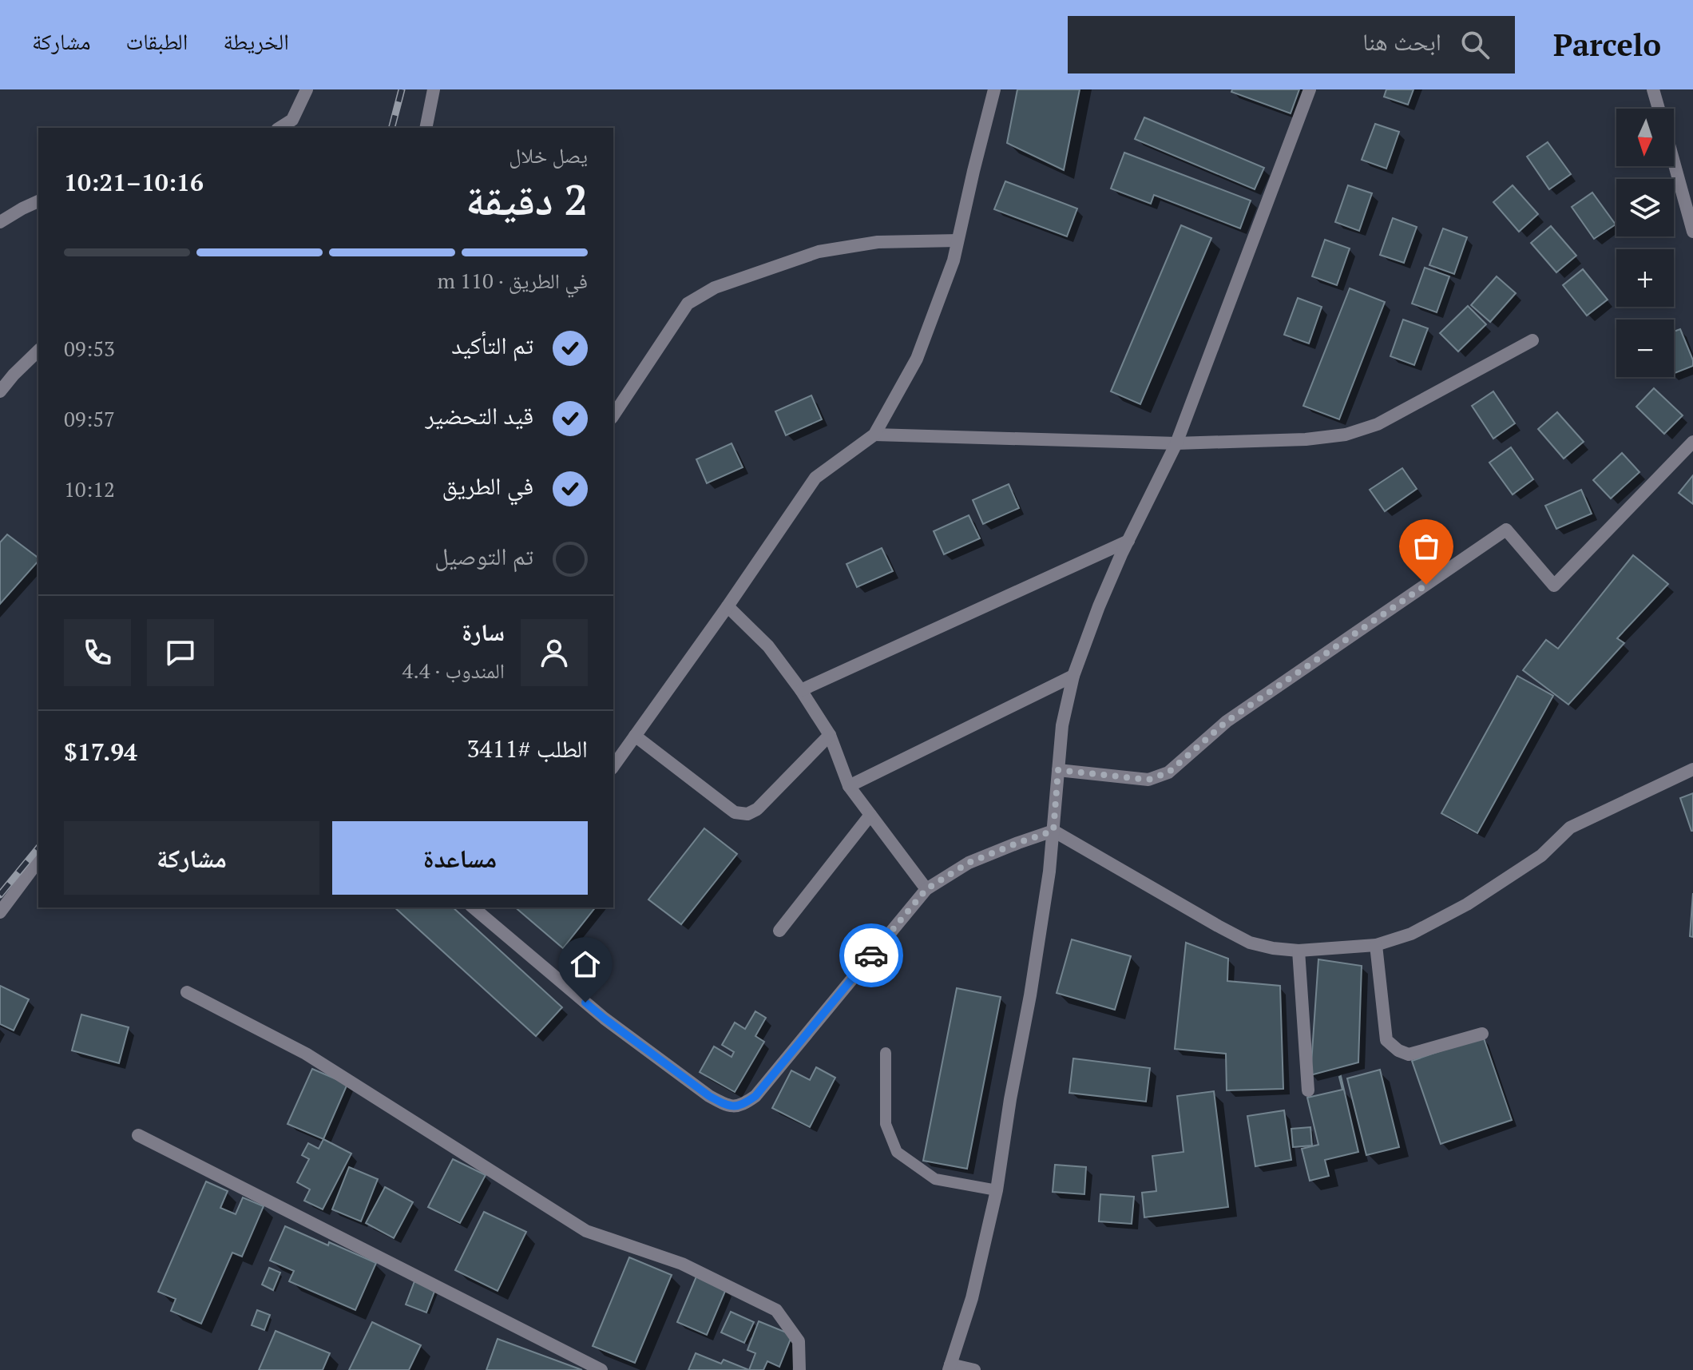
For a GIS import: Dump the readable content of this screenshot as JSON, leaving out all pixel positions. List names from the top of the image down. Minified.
{"north":"bottom","page":{"header":"Parcelo","search":"ابحث هنا","nav":["الخريطة","الطبقات","مشاركة"],"map_buttons":["+","−"],"heading":["2 دقيقة","يصل خلال","10:16–10:21"],"panel":["سارة","المندوب · 4.4","الطلب #3411","$17.94"],"bar":"في الطريق · 110 m","list":[["تم التأكيد","09:53"],["قيد التحضير","09:57"],["في الطريق","10:12"],"تم التوصيل"],"buttons":["مساعدة","مشاركة"]}}
